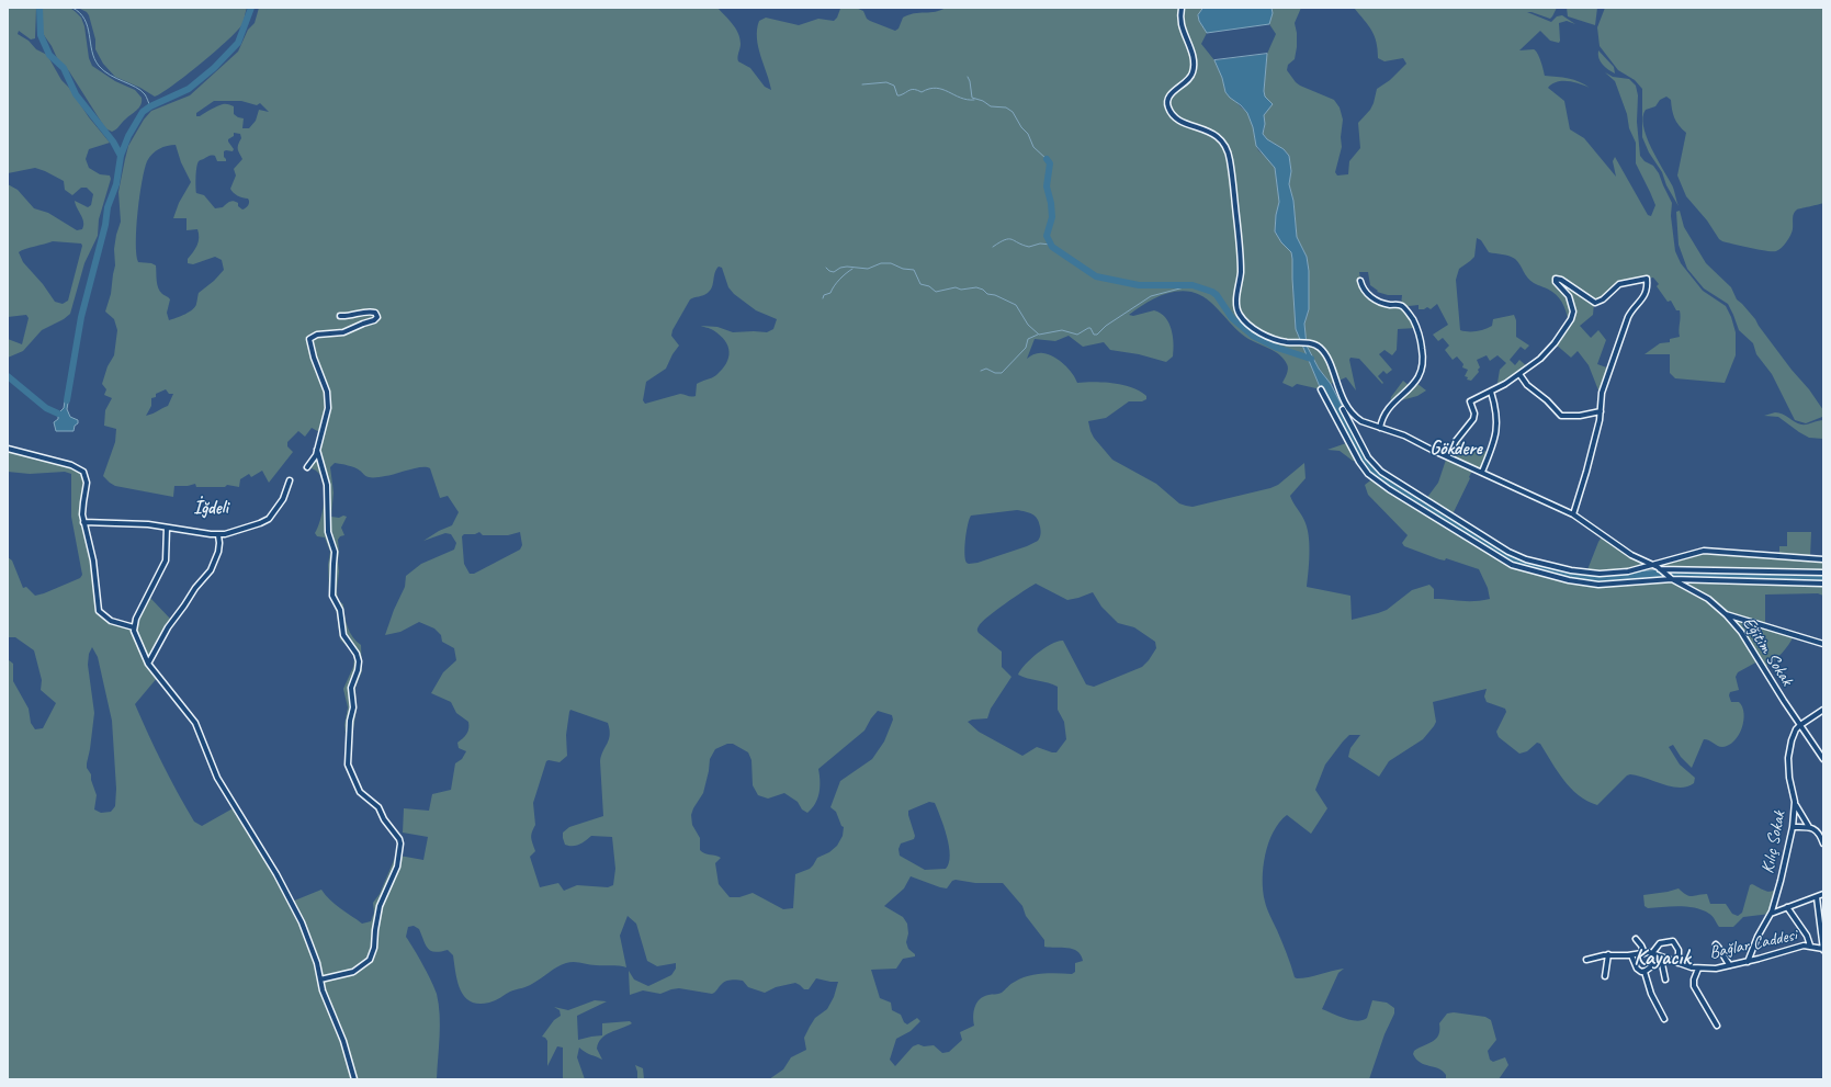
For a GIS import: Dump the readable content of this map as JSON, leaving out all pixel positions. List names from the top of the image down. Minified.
{"streets":{"street":["Eğitim Sokak","Kılıç Sokak","Bağlar Caddesi"]},"crossings":[["Eğitim Sokak","Kılıç Sokak"],["Kılıç Sokak","Bağlar Caddesi"]],"districts":["Gökdere","İğdeli","Kayacık"]}
